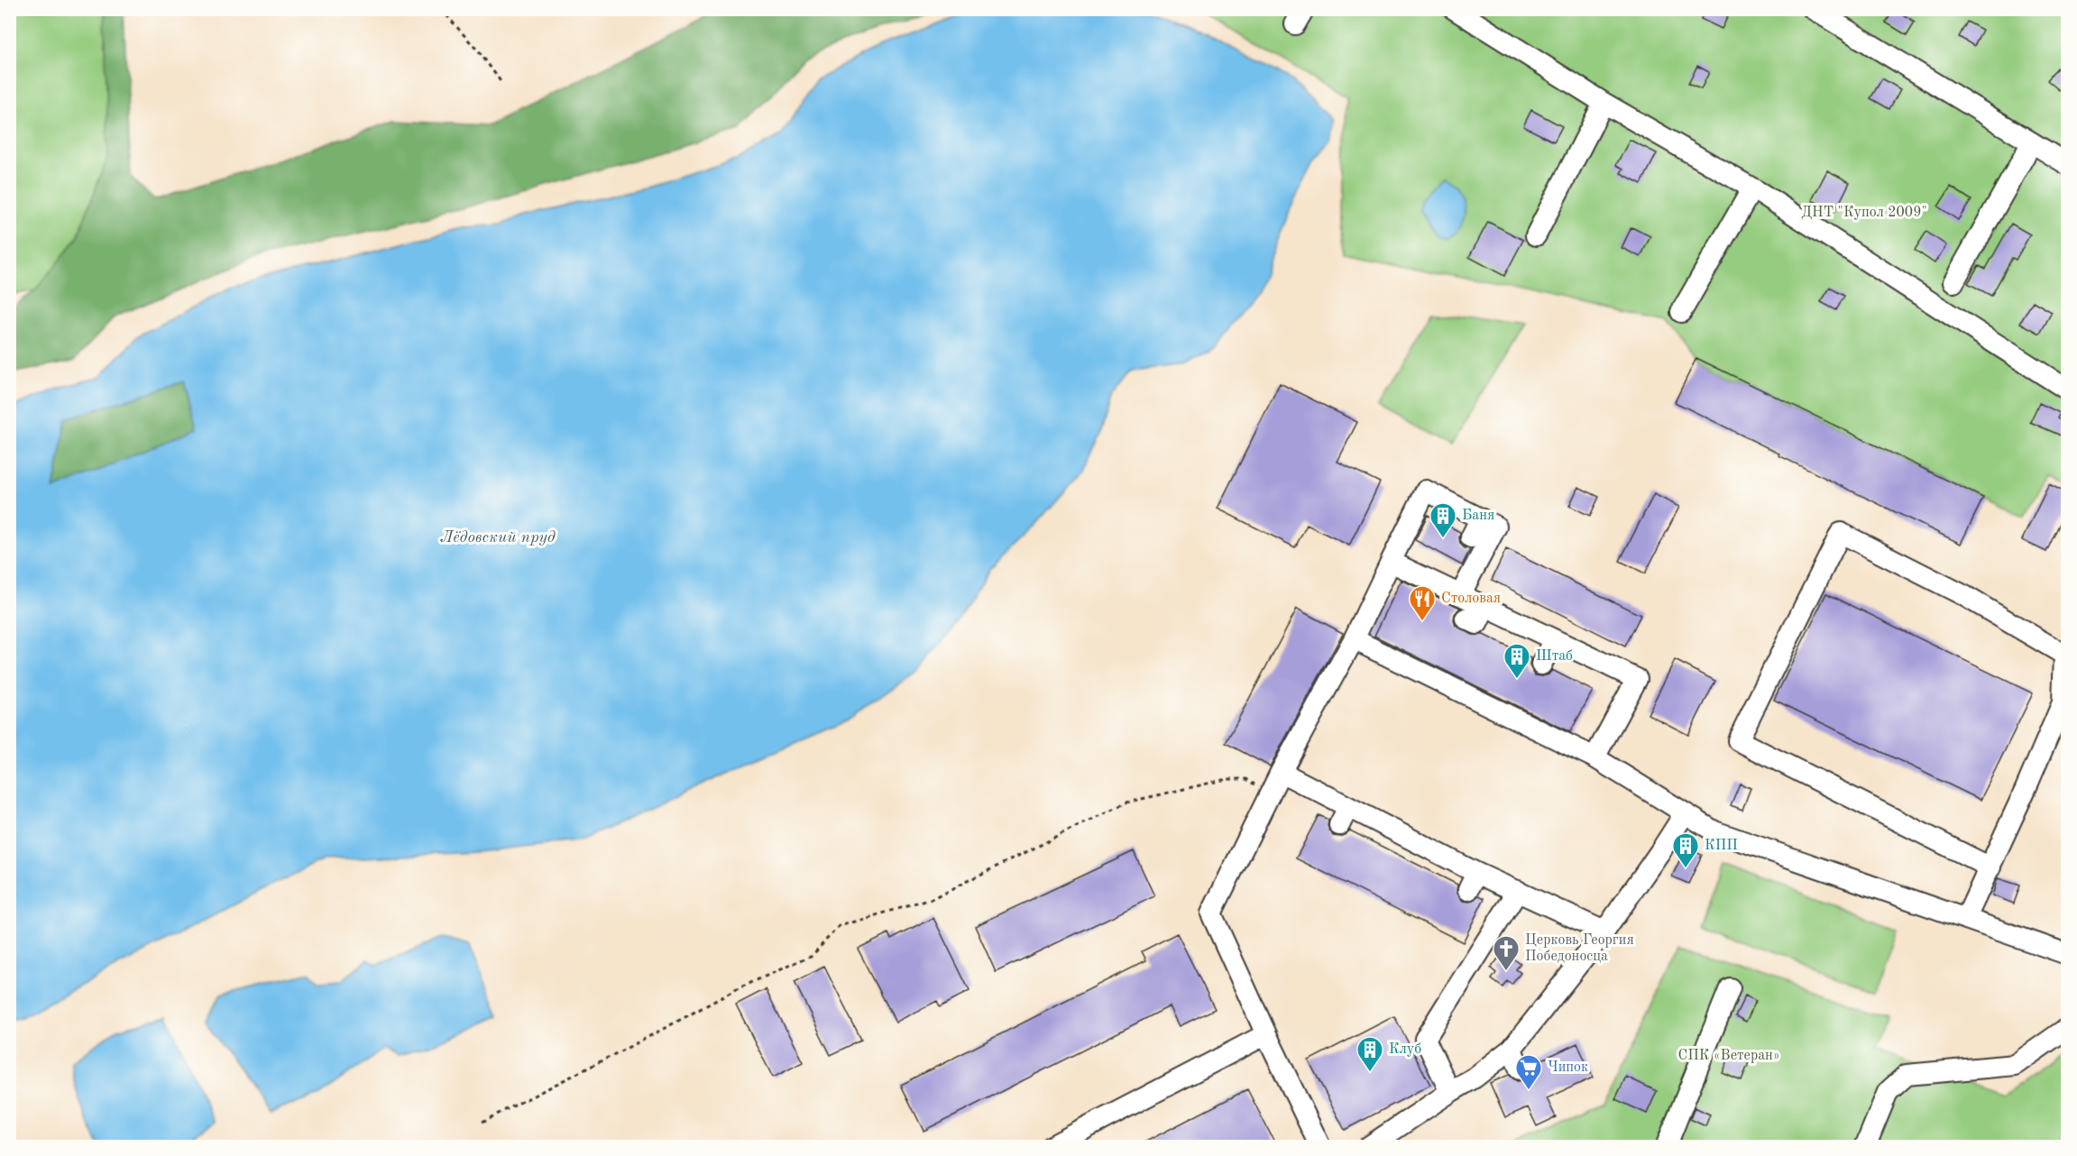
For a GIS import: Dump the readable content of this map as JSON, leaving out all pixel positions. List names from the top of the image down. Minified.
{"water":["Лёдовский пруд"],"parks":["ДНТ \"Купол 2009\"","СПК «Ветеран»"],"places":{"building":["Баня","Штаб","КПП","Клуб"],"restaurant":["Столовая"],"church":["Церковь Георгия Победоносца"],"supermarket":["Чипок"]}}
